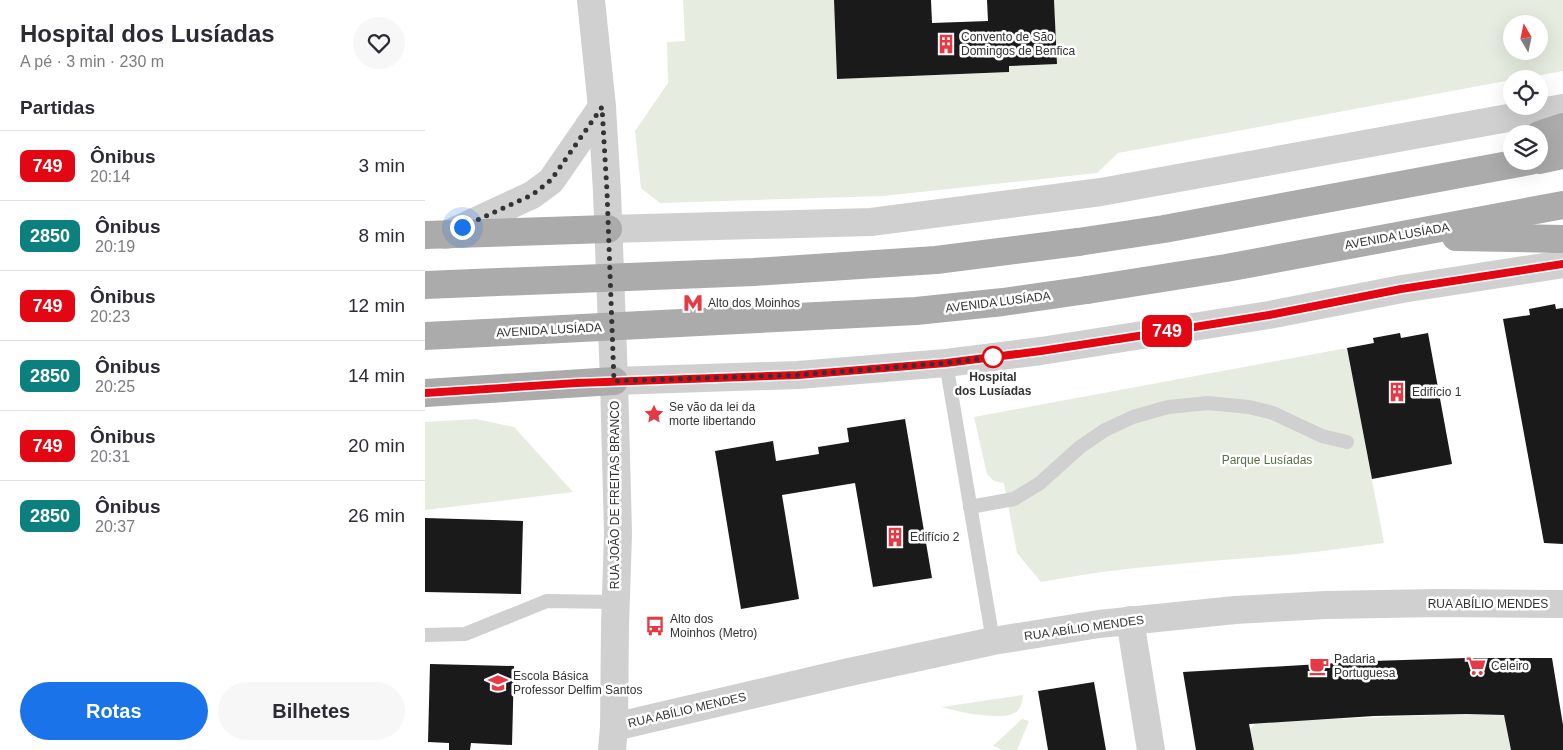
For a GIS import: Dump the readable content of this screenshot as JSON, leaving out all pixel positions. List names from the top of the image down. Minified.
{"streets":{"main road":["AVENIDA LUSÍADA"],"street":["RUA JOÃO DE FREITAS BRANCO","RUA ABÍLIO MENDES"]},"crossings":[["RUA JOÃO DE FREITAS BRANCO","RUA ABÍLIO MENDES"]],"parks":["Parque Lusíadas"],"places":{"building":["Convento de São Domingos de Benfica","Edifício 1","Edifício 2"],"metro station":["Alto dos Moinhos"],"other":["Hospital dos Lusíadas"],"place":["Se vão da lei da morte libertando"],"bus stop":["Alto dos Moinhos (Metro)"],"cafe":["Padaria Portuguesa"],"supermarket":["Celeiro"],"school or university":["Escola Básica Professor Delfim Santos"]},"lines":["bus line 749"],"north":"top","page":{"heading":[["Hospital dos Lusíadas","A pé · 3 min · 230 m"],"Partidas"],"on_map":"749","list":[{"mark":"749","name":"Ônibus","note":"20:14","value":"3 min"},{"mark":"2850","name":"Ônibus","note":"20:19","value":"8 min"},{"mark":"749","name":"Ônibus","note":"20:23","value":"12 min"},{"mark":"2850","name":"Ônibus","note":"20:25","value":"14 min"},{"mark":"749","name":"Ônibus","note":"20:31","value":"20 min"},{"mark":"2850","name":"Ônibus","note":"20:37","value":"26 min"}],"buttons":["Rotas","Bilhetes"]}}
